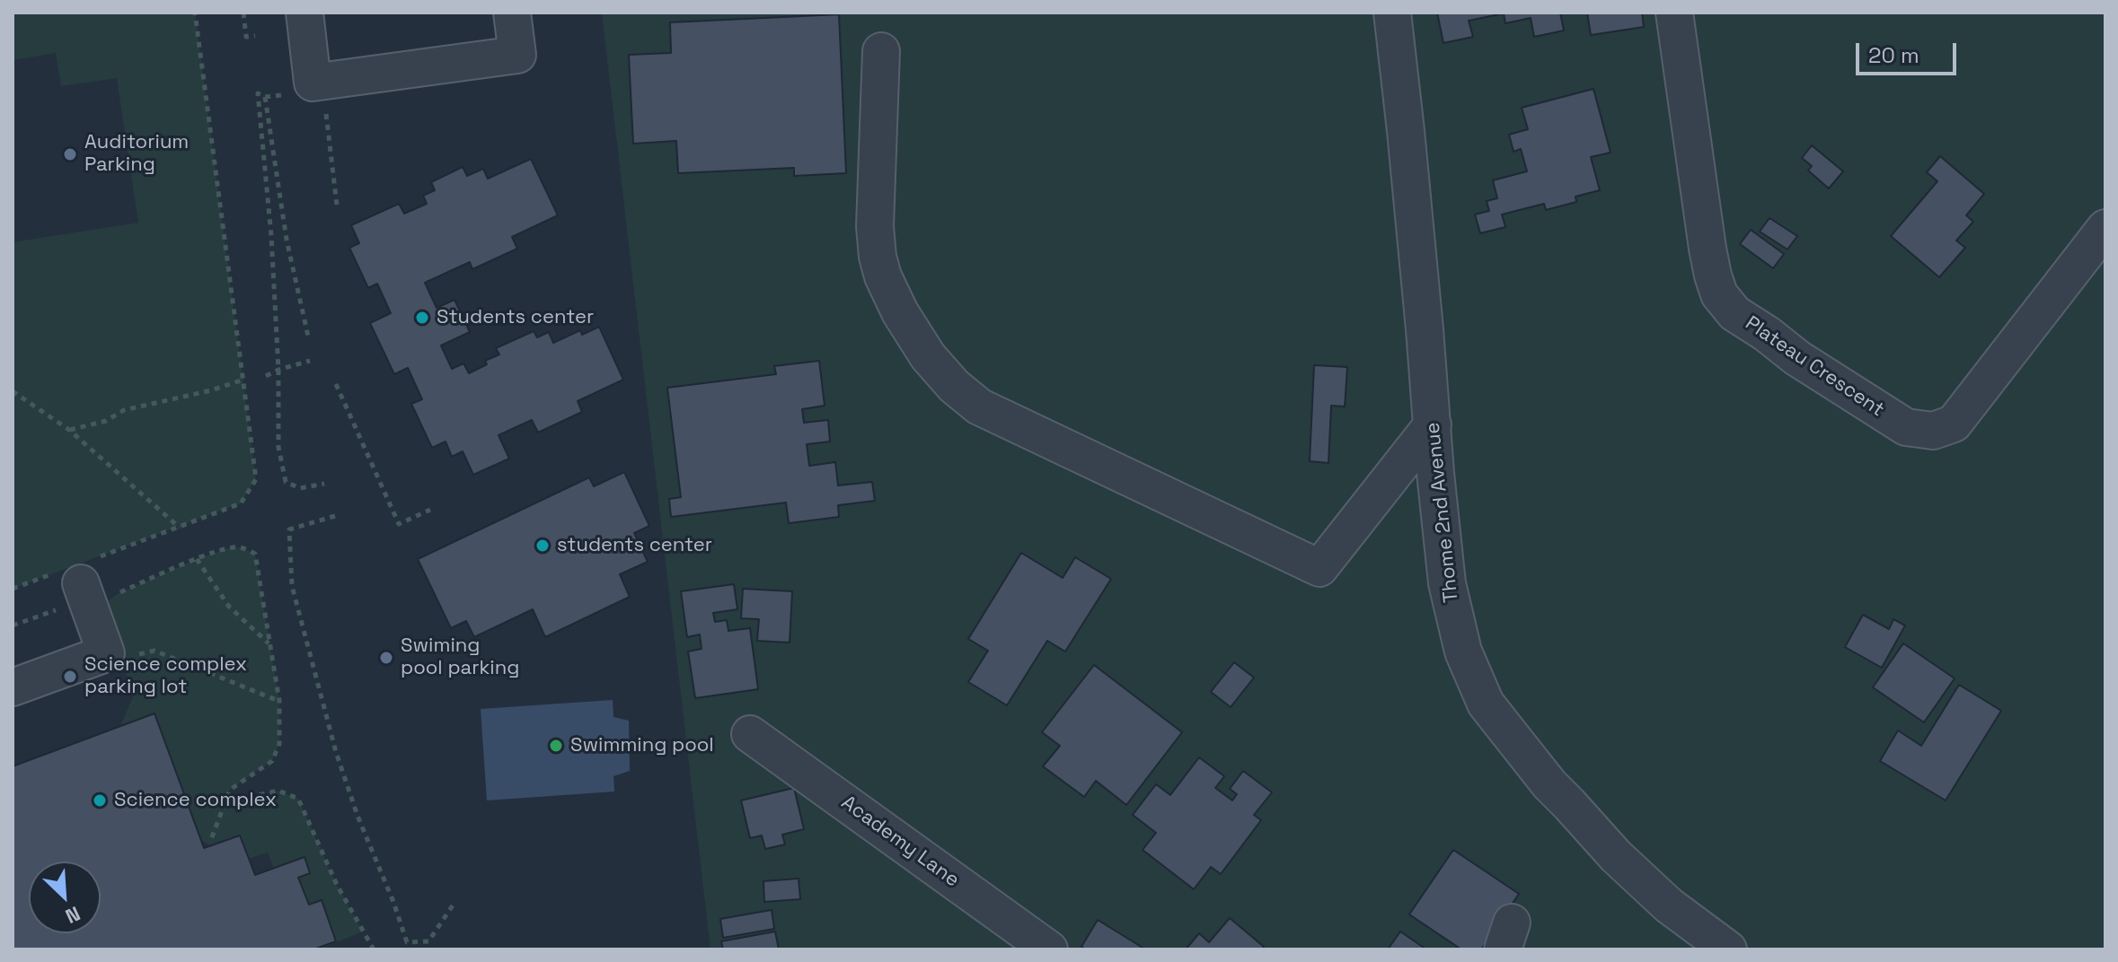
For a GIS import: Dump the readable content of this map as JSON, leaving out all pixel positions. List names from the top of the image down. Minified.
{"streets":{"street":["Plateau Crescent","Thome 2nd Avenue","Academy Lane"]},"places":["Auditorium Parking","Students center","students center","Swiming pool parking","Science complex parking lot","Swimming pool","Science complex"],"scale_bar":"20 m","north":"bottom right"}
